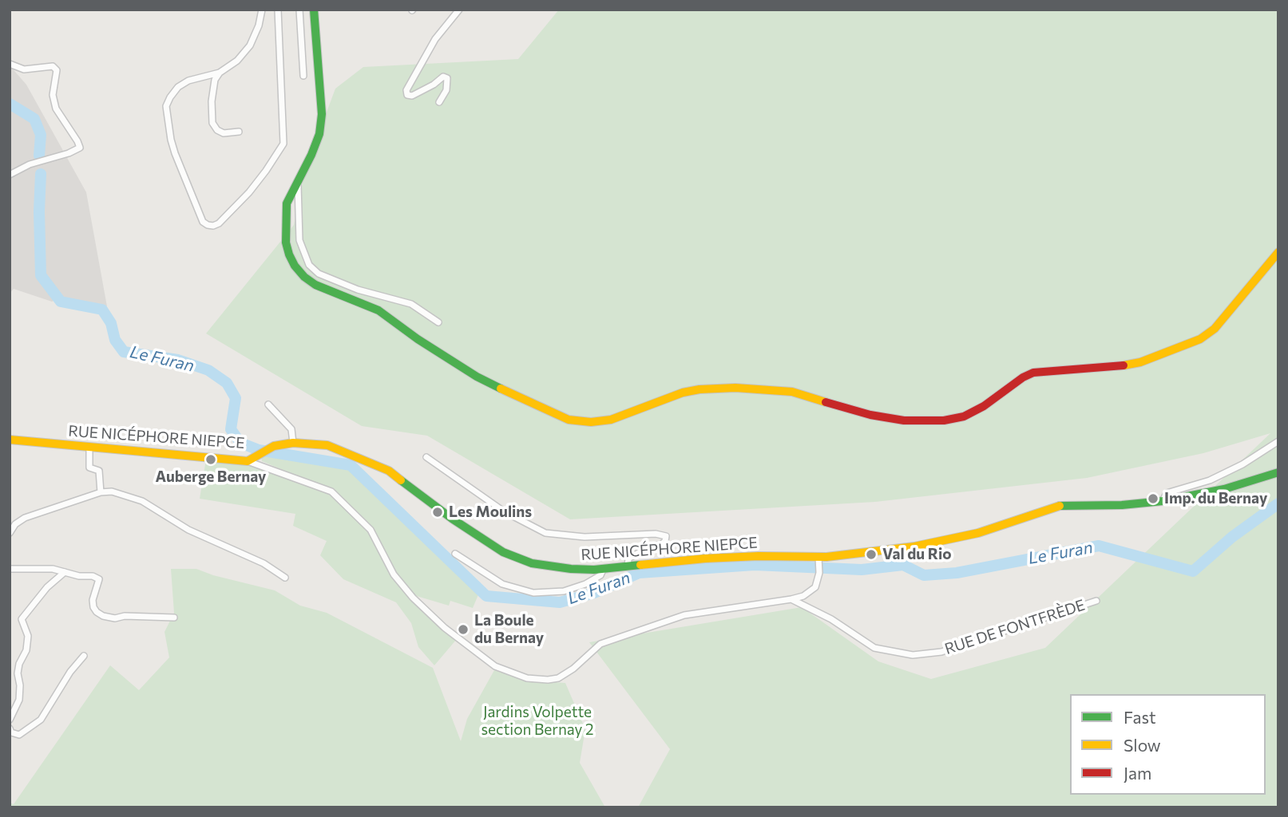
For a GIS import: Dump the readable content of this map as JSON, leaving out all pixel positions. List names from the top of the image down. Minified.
{"streets":{"main road":["RUE NICÉPHORE NIEPCE"],"street":["RUE DE FONTFRÈDE"]},"water":["Le Furan"],"parks":["Jardins Volpette section Bernay 2"],"places":["Auberge Bernay","Imp. du Bernay","Les Moulins","Val du Rio","La Boule du Bernay"],"legend":["Fast","Slow","Jam"]}
